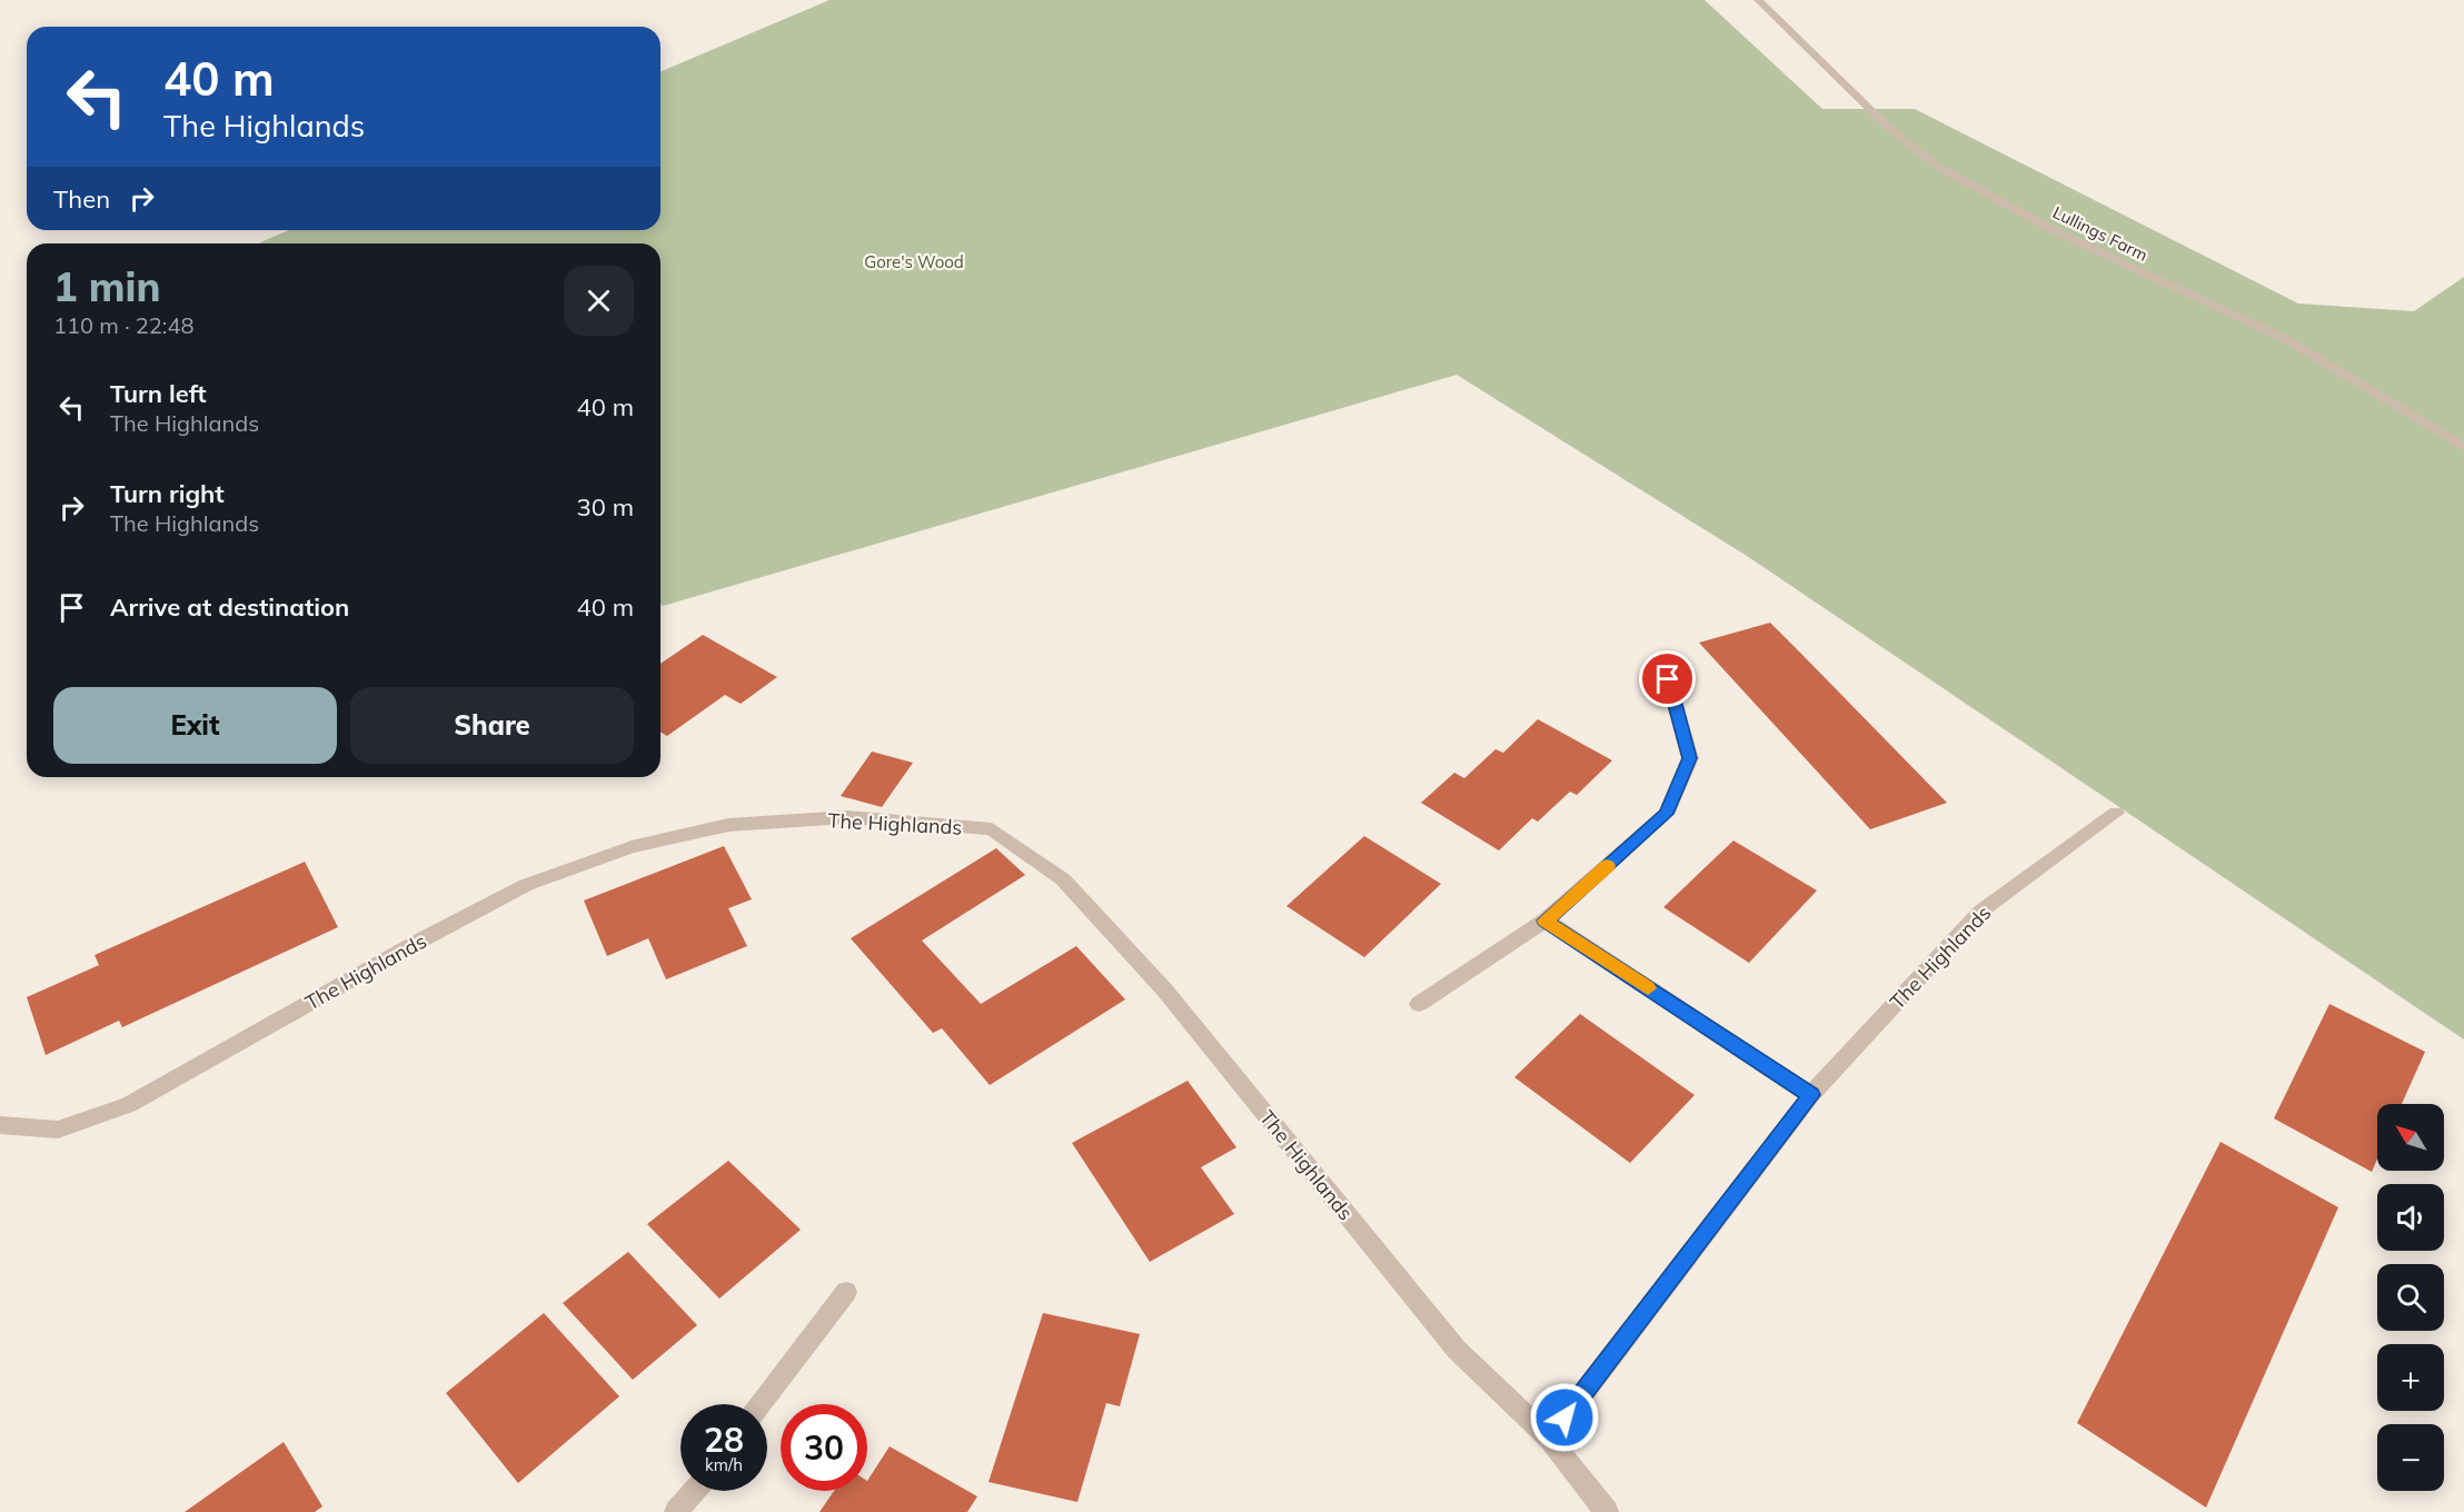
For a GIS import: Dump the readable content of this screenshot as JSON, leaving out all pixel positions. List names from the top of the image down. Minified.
{"streets":{"street":["Lullings Farm","The Highlands"]},"parks":["Gore's Wood"],"north":"top left","page":{"turn":["40 m","The Highlands"],"then":"Then","heading":["1 min","110 m · 22:48"],"list":[{"name":"Turn left","note":"The Highlands","value":"40 m"},{"name":"Turn right","note":"The Highlands","value":"30 m"},{"name":"Arrive at destination","value":"40 m"}],"buttons":["Exit","Share"],"map_buttons":["+","−"],"speed":"28 km/h","limit":"30"}}
